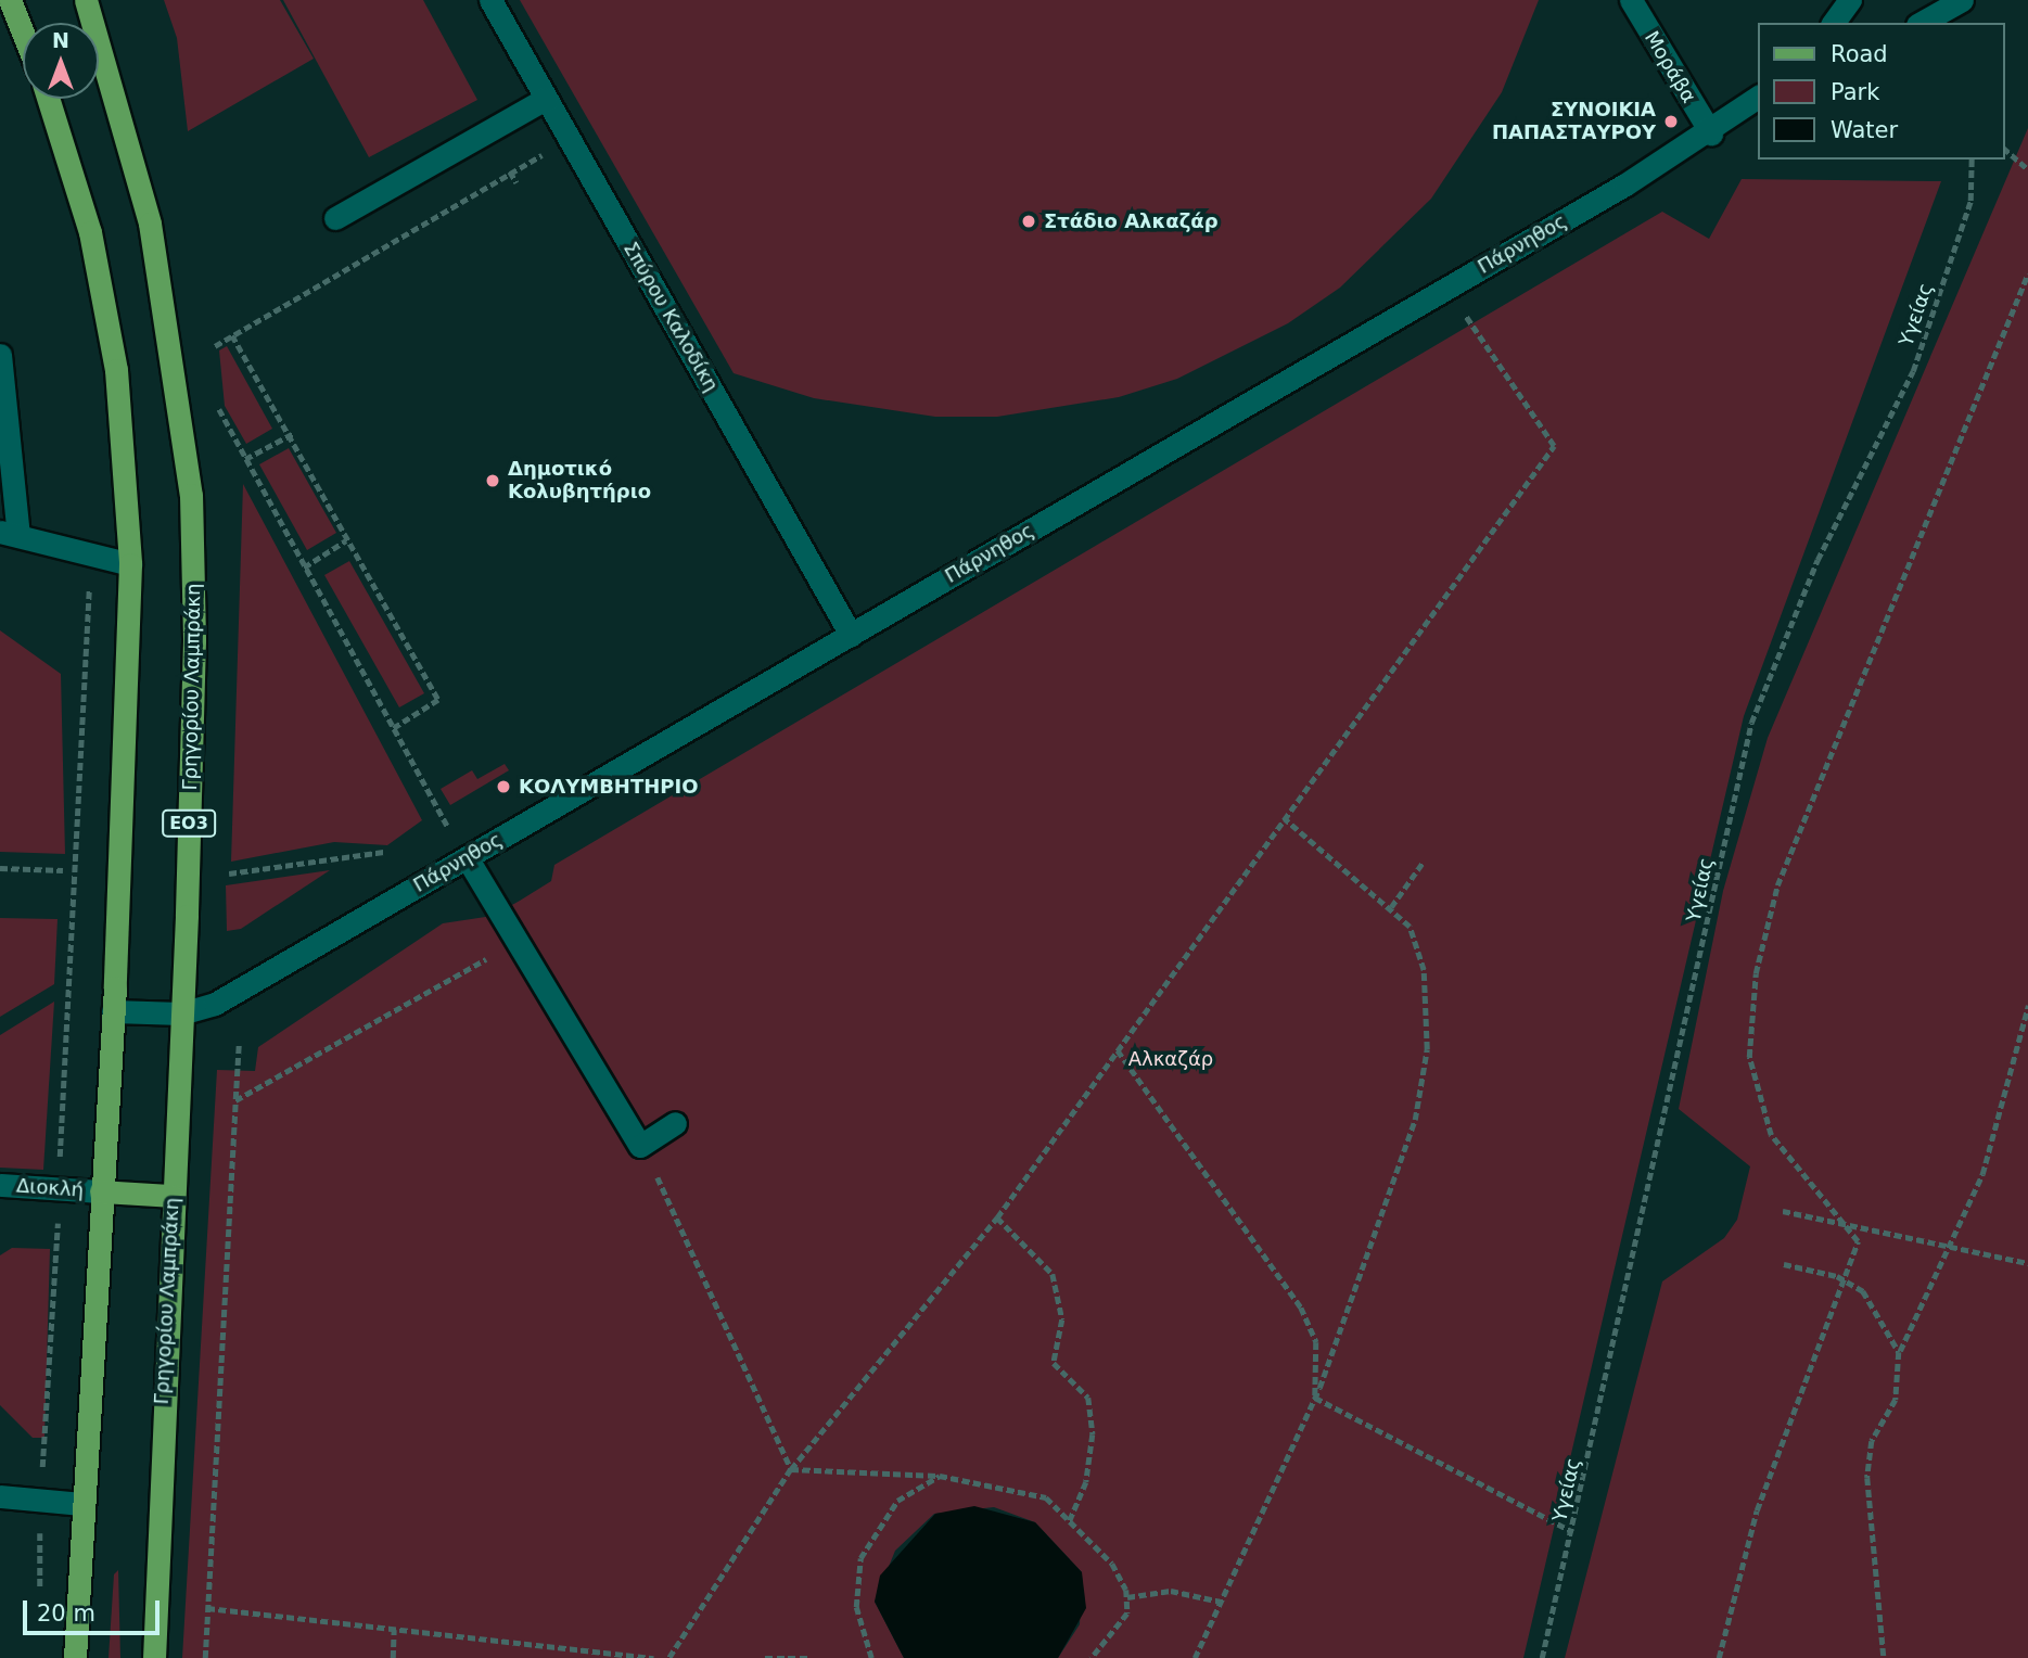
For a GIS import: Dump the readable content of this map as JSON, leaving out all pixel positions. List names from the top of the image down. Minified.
{"streets":{"main road":["Γρηγορίου Λαμπράκη","ΕΟ3"],"street":["Μοράβα","Πάρνηθος","Σπύρου Καλοδίκη","Διοκλή"],"path":["Υγείας"]},"crossings":[["Μοράβα","Πάρνηθος"],["Πάρνηθος","Σπύρου Καλοδίκη"],["Πάρνηθος","Γρηγορίου Λαμπράκη"]],"parks":["Αλκαζάρ"],"places":["ΣΥΝΟΙΚΙΑ ΠΑΠΑΣΤΑΥΡΟΥ","Στάδιο Αλκαζάρ","Δημοτικό Κολυβητήριο","ΚΟΛΥΜΒΗΤΗΡΙΟ"],"legend":["Road","Park","Water"],"scale_bar":"20 m","north":"top"}
